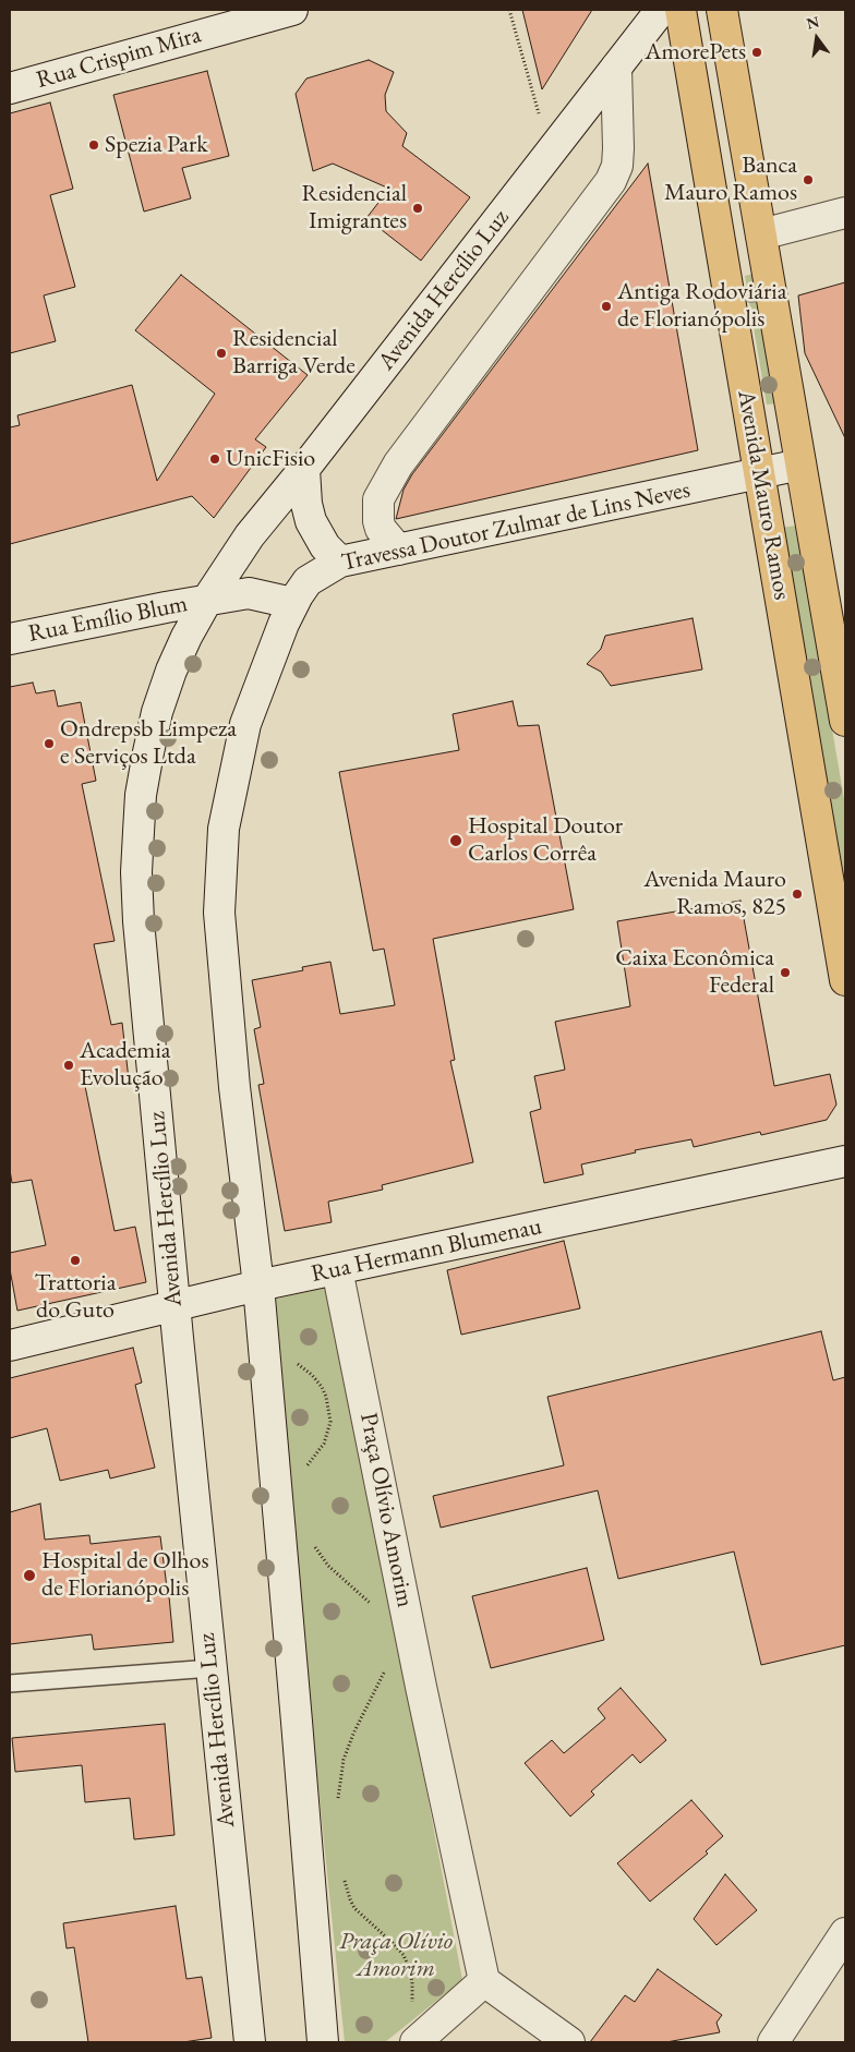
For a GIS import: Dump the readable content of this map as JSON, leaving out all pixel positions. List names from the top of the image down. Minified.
{"streets":{"main road":["Rua Crispim Mira","Avenida Hercílio Luz","Avenida Mauro Ramos","Travessa Doutor Zulmar de Lins Neves","Rua Emílio Blum","Rua Hermann Blumenau","Praça Olívio Amorim"]},"crossings":[["Avenida Hercílio Luz","Rua Emílio Blum"],["Avenida Hercílio Luz","Rua Hermann Blumenau"],["Avenida Mauro Ramos","Travessa Doutor Zulmar de Lins Neves"],["Travessa Doutor Zulmar de Lins Neves","Rua Emílio Blum"],["Rua Hermann Blumenau","Praça Olívio Amorim"]],"parks":["Praça Olívio Amorim"],"places":["AmorePets","Spezia Park","Banca Mauro Ramos","Residencial Imigrantes","Antiga Rodoviária de Florianópolis","Residencial Barriga Verde","UnicFisio","Ondrepsb Limpeza e Serviços Ltda","Hospital Doutor Carlos Corrêa","Avenida Mauro Ramos, 825","Caixa Econômica Federal","Academia Evolução","Trattoria do Guto","Hospital de Olhos de Florianópolis"],"north":"top"}
